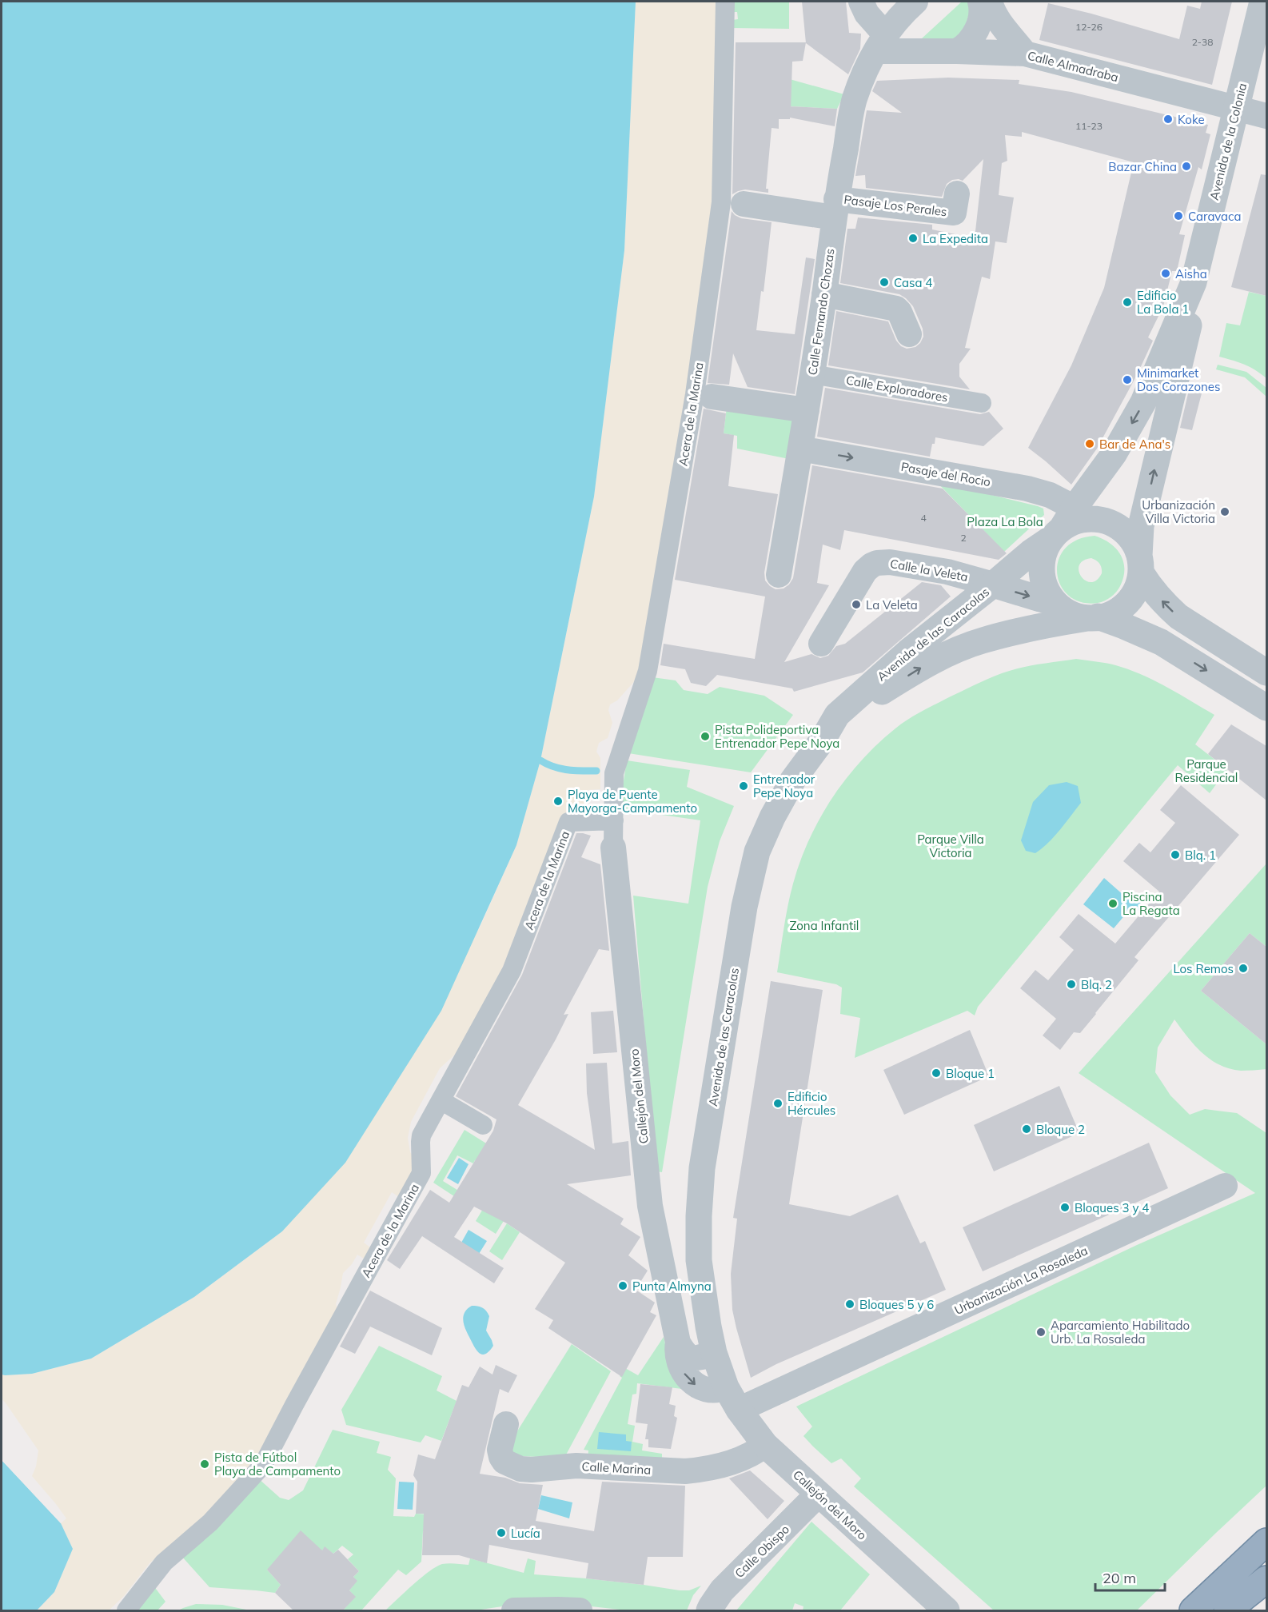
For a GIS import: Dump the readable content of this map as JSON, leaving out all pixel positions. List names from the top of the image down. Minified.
{"streets":{"street":["Calle Almadraba","Avenida de la Colonia","Pasaje Los Perales","Calle Fernando Chozas","Calle Exploradores","Acera de la Marina","Pasaje del Rocio","Calle la Veleta","Avenida de las Caracolas","Callejón del Moro","Urbanización La Rosaleda","Calle Marina","Calle Obispo"]},"crossings":[["Calle Almadraba","Avenida de la Colonia"],["Calle Almadraba","Calle Fernando Chozas"],["Avenida de la Colonia","Pasaje del Rocio"],["Avenida de la Colonia","Avenida de las Caracolas"],["Pasaje Los Perales","Calle Fernando Chozas"],["Calle Fernando Chozas","Calle Exploradores"],["Calle Fernando Chozas","Pasaje del Rocio"],["Acera de la Marina","Callejón del Moro"],["Pasaje del Rocio","Avenida de las Caracolas"],["Calle la Veleta","Avenida de las Caracolas"],["Avenida de las Caracolas","Callejón del Moro"],["Callejón del Moro","Urbanización La Rosaleda"],["Callejón del Moro","Calle Marina"],["Callejón del Moro","Calle Obispo"]],"parks":["Plaza La Bola","Parque Residencial","Parque Villa Victoria","Zona Infantil"],"places":["Koke","Bazar China","Caravaca","La Expedita","Aisha","Casa 4","Edificio La Bola 1","Minimarket Dos Corazones","Bar de Ana's","Urbanización Villa Victoria","La Veleta","Pista Polideportiva Entrenador Pepe Noya","Entrenador Pepe Noya","Playa de Puente Mayorga-Campamento","Blq. 1","Piscina La Regata","Los Remos","Blq. 2","Bloque 1","Edificio Hércules","Bloque 2","Bloques 3 y 4","Punta Almyna","Bloques 5 y 6","Aparcamiento Habilitado Urb. La Rosaleda","Pista de Fútbol Playa de Campamento","Lucía"],"house_numbers":["12-26","2-38","11-23","4","2"],"scale_bar":"20 m"}
